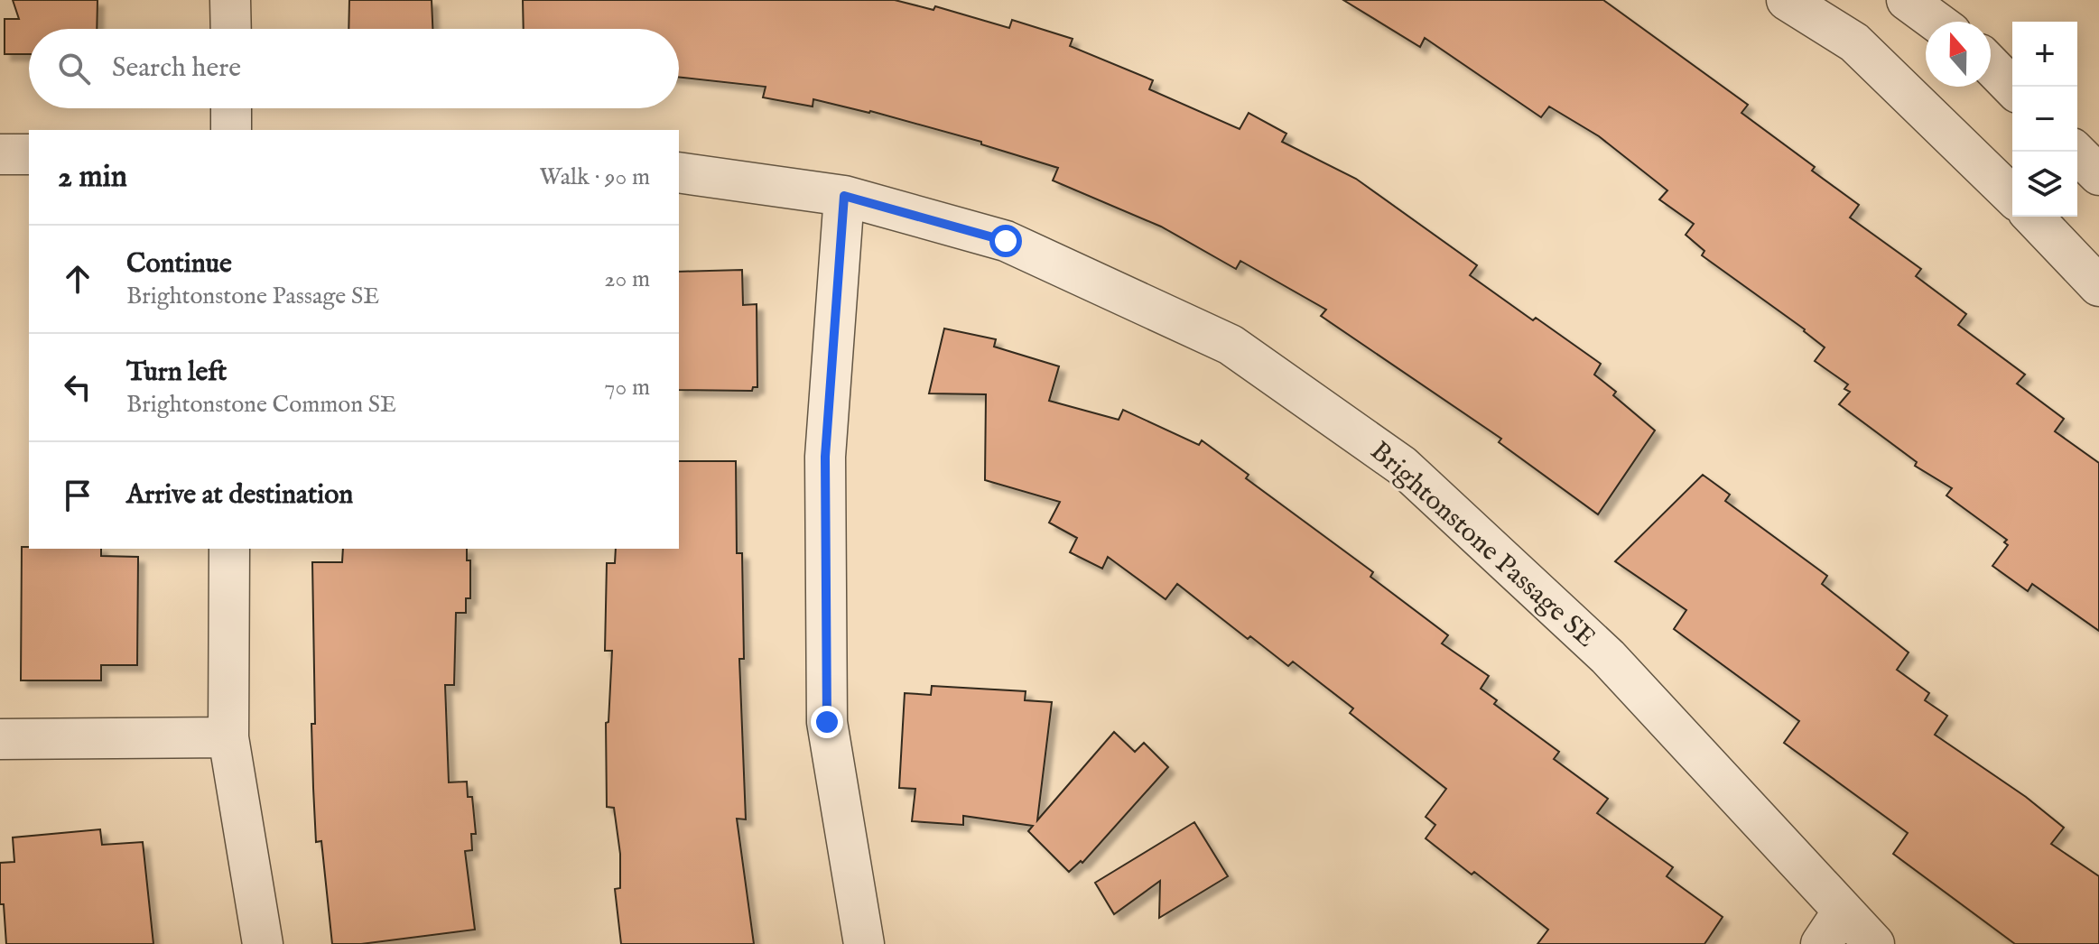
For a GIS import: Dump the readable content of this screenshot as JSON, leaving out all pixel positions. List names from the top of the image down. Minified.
{"streets":{"street":["Brightonstone Passage SE"]},"north":"top","page":{"map_buttons":["+","−"],"search":"Search here","heading":["2 min","Walk · 90 m"],"list":[["Continue","Brightonstone Passage SE","20 m"],["Turn left","Brightonstone Common SE","70 m"],"Arrive at destination"]}}
